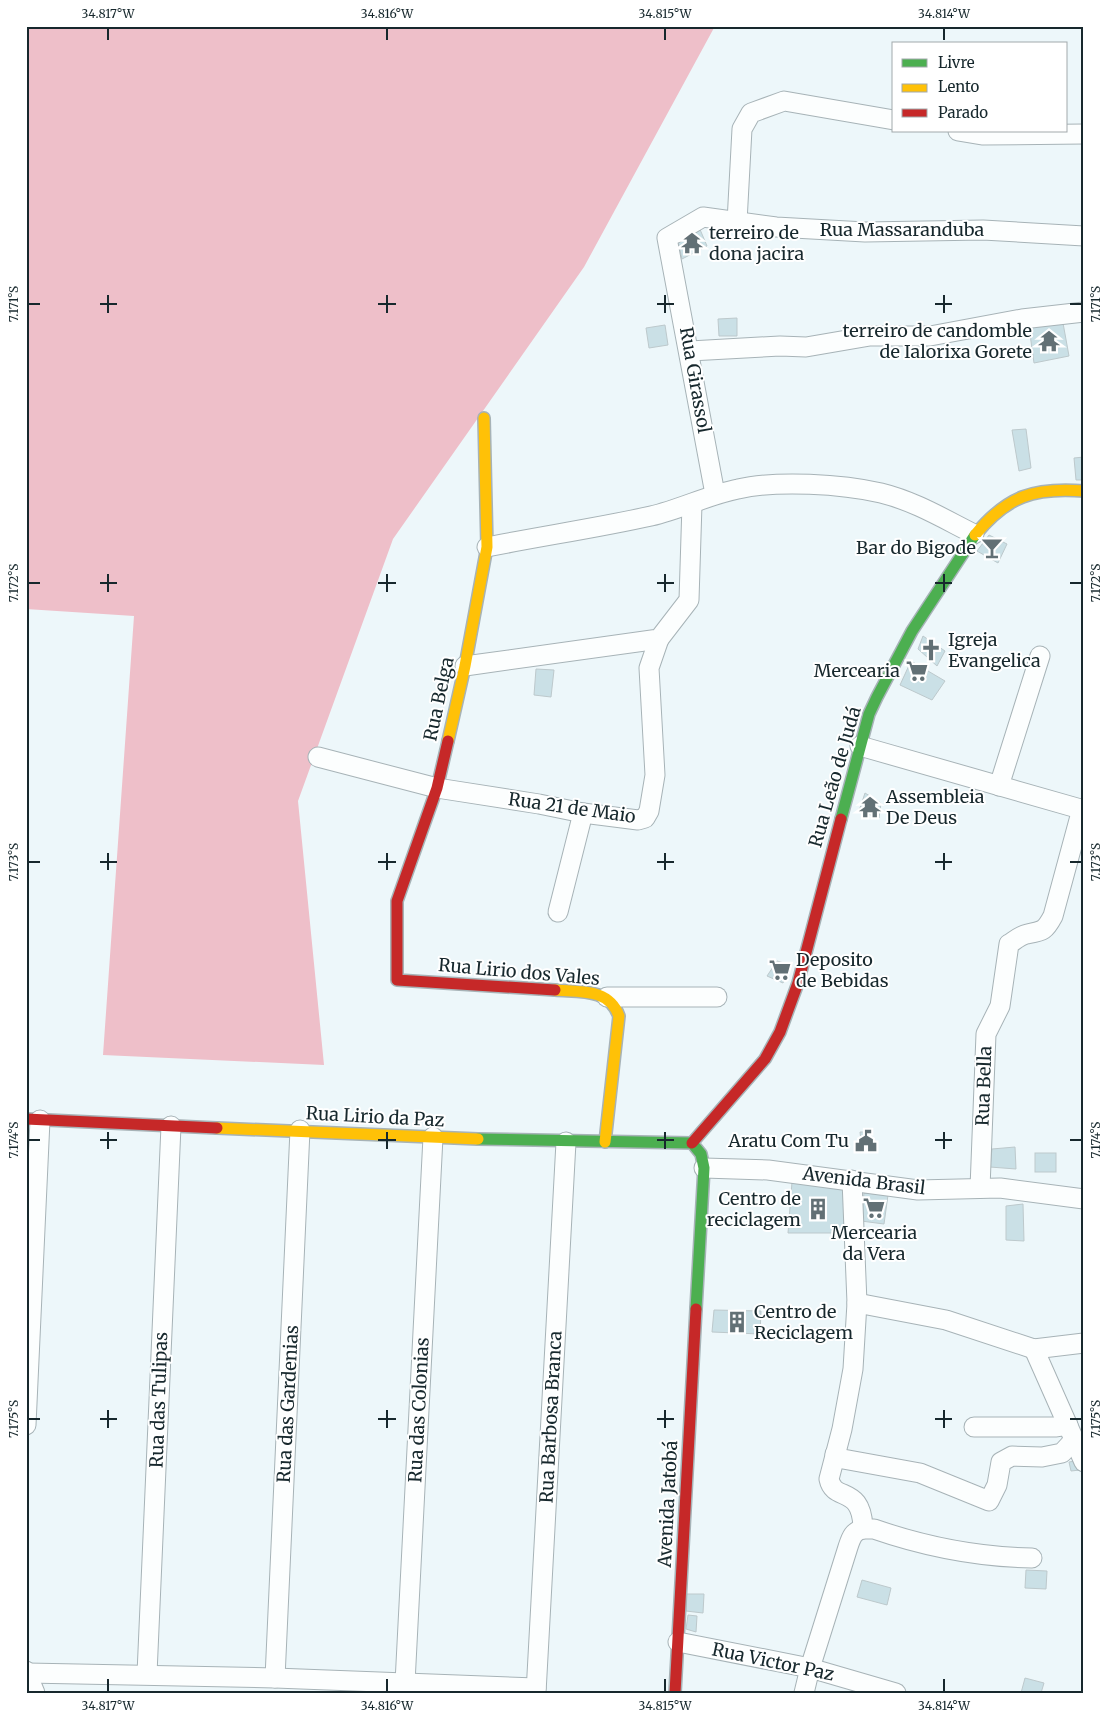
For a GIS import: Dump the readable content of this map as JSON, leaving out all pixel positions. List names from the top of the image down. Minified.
{"streets":{"street":["Rua Massaranduba","Rua Girassol","Rua Belga","Rua Leão de Judá","Rua 21 de Maio","Rua Lirio dos Vales","Rua Bella","Rua Lirio da Paz","Avenida Brasil","Rua das Tulipas","Rua das Gardenias","Rua das Colonias","Rua Barbosa Branca","Avenida Jatobá","Rua Victor Paz"]},"crossings":[["Rua Massaranduba","Rua Girassol"],["Rua Belga","Rua 21 de Maio"],["Rua Belga","Rua Lirio dos Vales"],["Rua Leão de Judá","Rua Lirio da Paz"],["Rua Lirio dos Vales","Rua Lirio da Paz"],["Rua Bella","Avenida Brasil"],["Rua Lirio da Paz","Rua das Tulipas"],["Rua Lirio da Paz","Rua das Gardenias"],["Rua Lirio da Paz","Rua das Colonias"],["Rua Lirio da Paz","Rua Barbosa Branca"],["Avenida Brasil","Avenida Jatobá"],["Avenida Jatobá","Rua Victor Paz"]],"places":{"temple":["terreiro de dona jacira","terreiro de candomble de Ialorixa Gorete","Assembleia De Deus"],"bar":["Bar do Bigode"],"church":["Igreja Evangelica"],"supermarket":["Mercearia","Deposito de Bebidas","Mercearia da Vera"],"public building":["Aratu Com Tu"],"building":["Centro de reciclagem","Centro de Reciclagem"]},"legend":["Livre","Lento","Parado"],"coordinates":["34.817°W","34.816°W","34.815°W","34.814°W","7.171°S","7.172°S","7.173°S","7.174°S","7.175°S"]}
